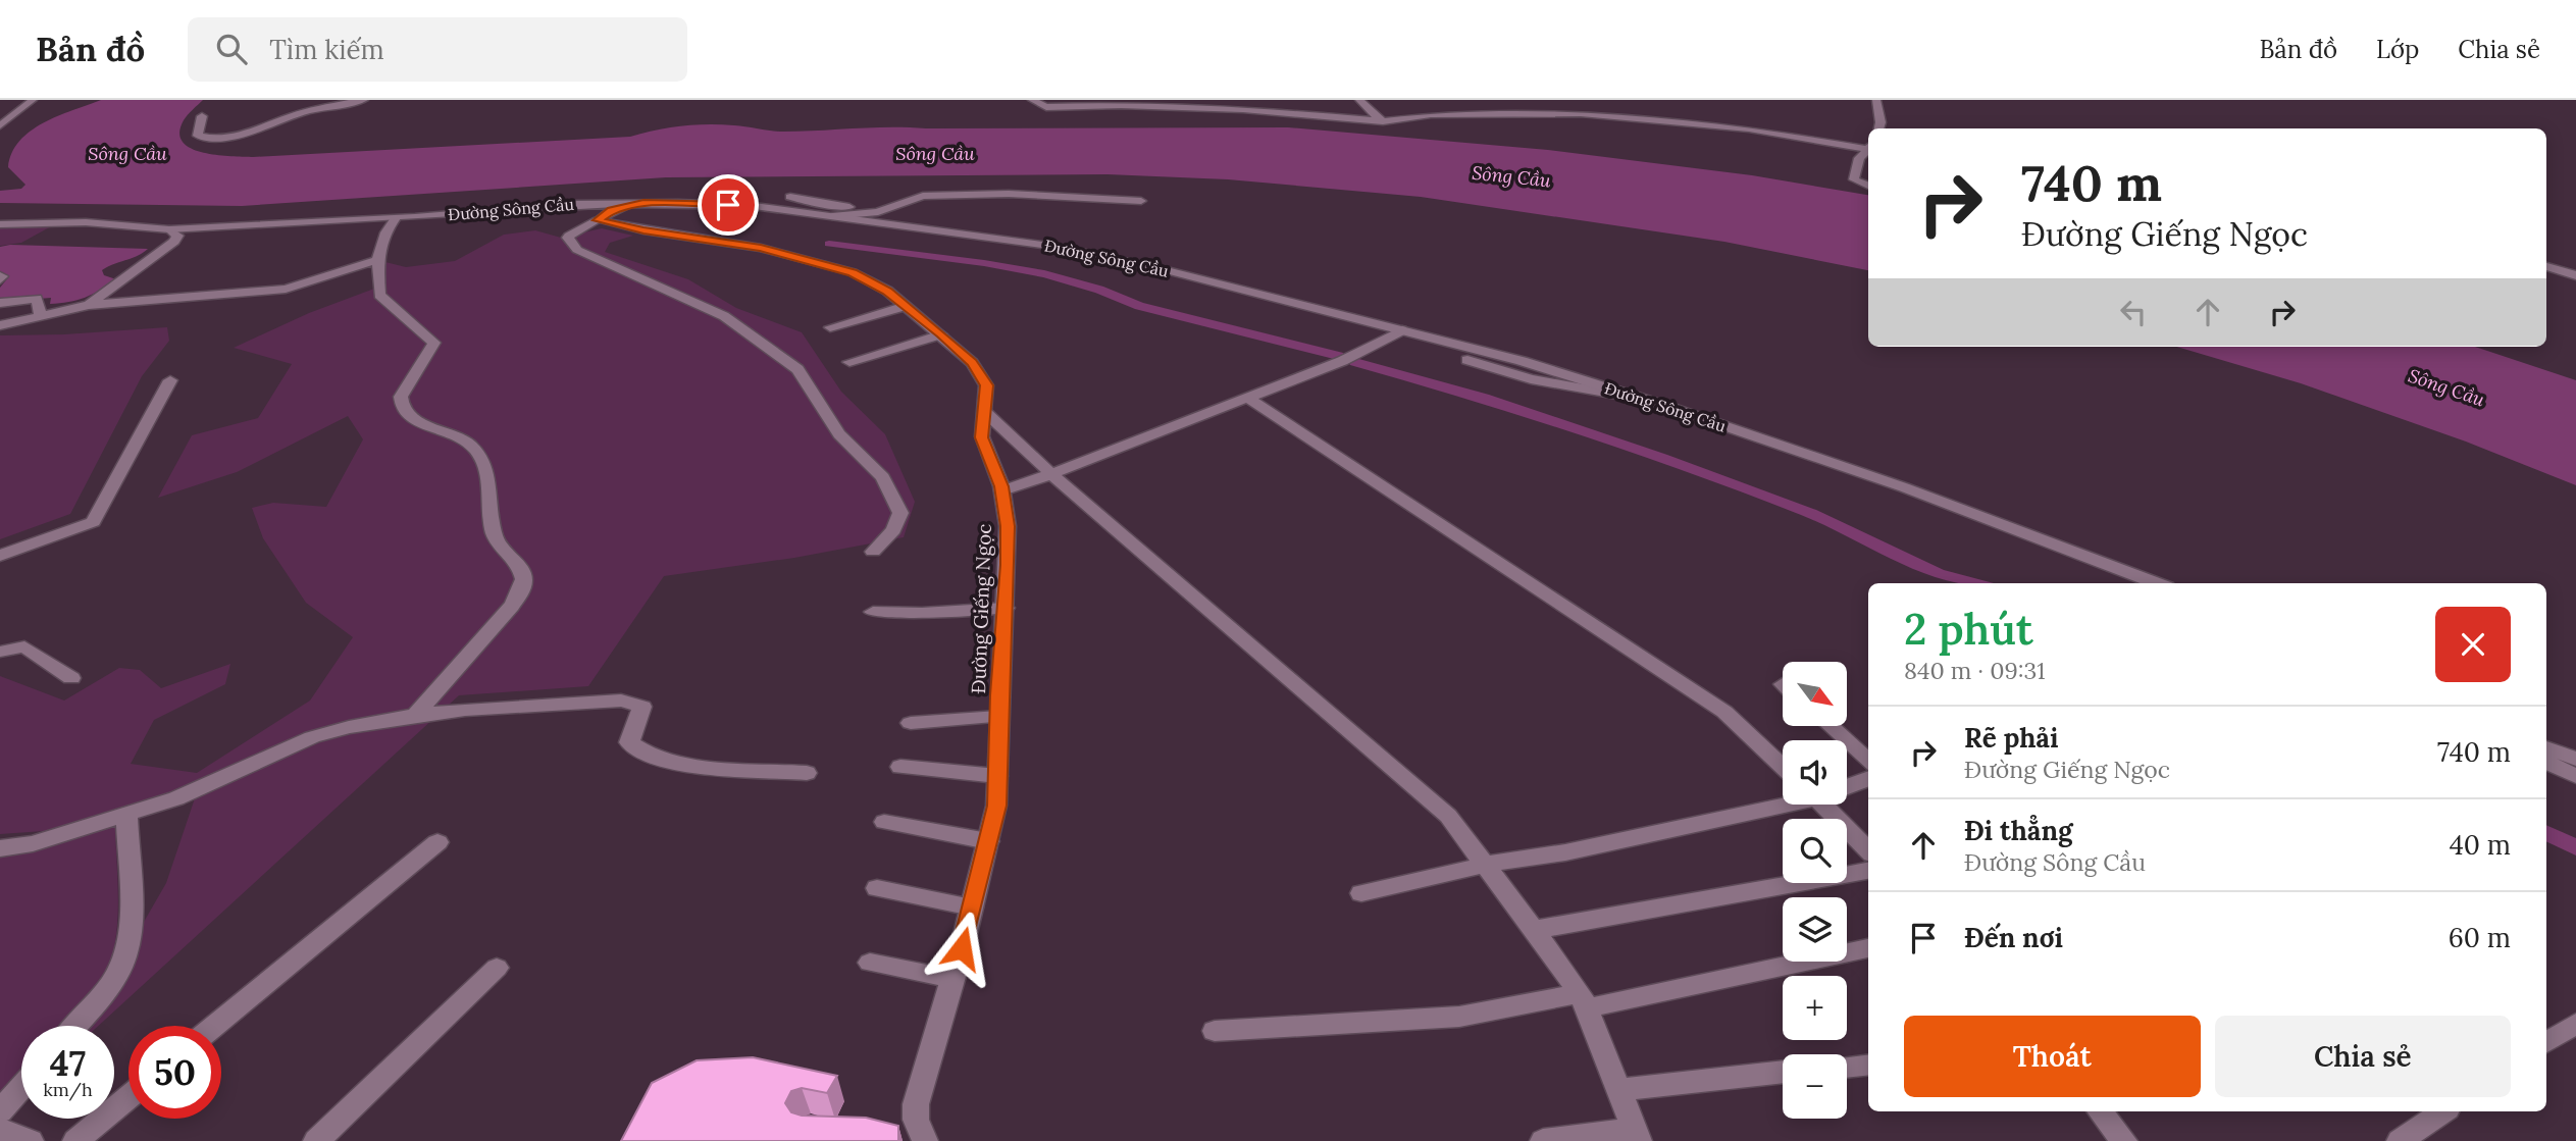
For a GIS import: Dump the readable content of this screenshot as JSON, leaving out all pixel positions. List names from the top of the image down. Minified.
{"streets":{"street":["Đường Sông Cầu","Đường Giếng Ngọc"]},"water":["Sông Cầu"],"north":"bottom right","page":{"header":"Bản đồ","search":"Tìm kiếm","nav":["Bản đồ","Lớp","Chia sẻ"],"turn":["740 m","Đường Giếng Ngọc"],"heading":["2 phút","840 m · 09:31"],"map_buttons":["+","−"],"list":[{"name":"Rẽ phải","note":"Đường Giếng Ngọc","value":"740 m"},{"name":"Đi thẳng","note":"Đường Sông Cầu","value":"40 m"},{"name":"Đến nơi","value":"60 m"}],"buttons":["Thoát","Chia sẻ"],"speed":"47 km/h","limit":"50"}}
